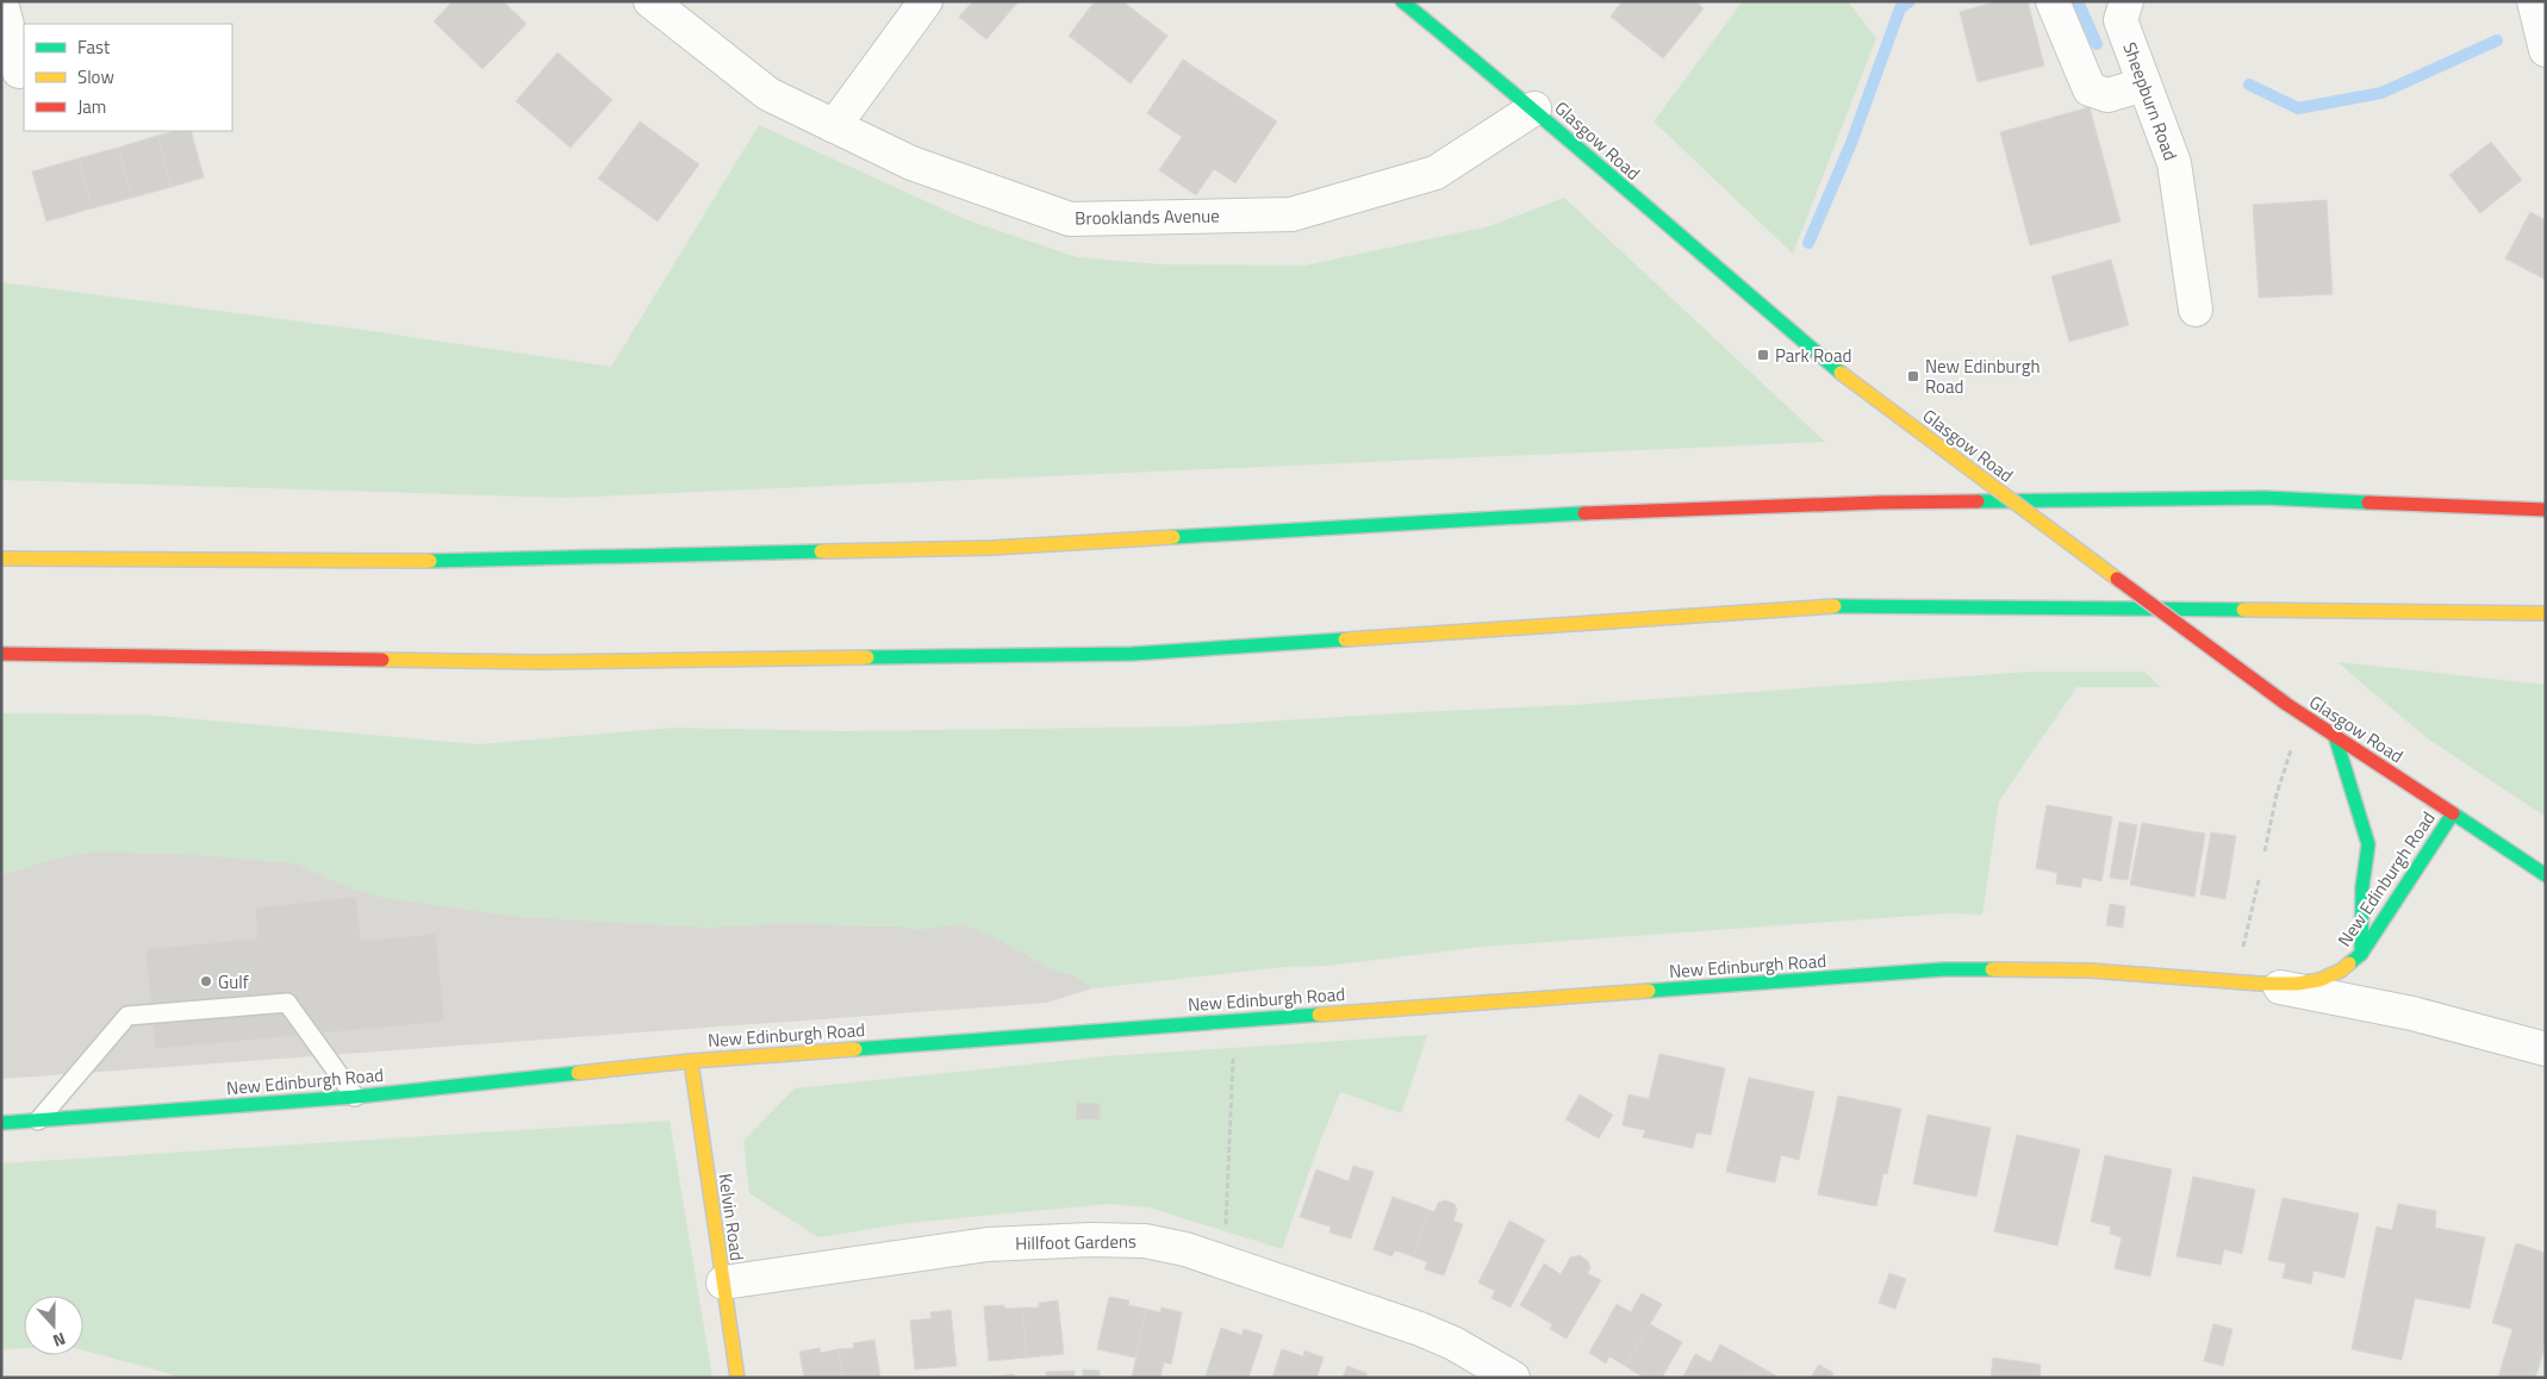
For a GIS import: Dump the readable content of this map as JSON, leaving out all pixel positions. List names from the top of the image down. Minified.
{"streets":{"main road":["Glasgow Road","New Edinburgh Road","Kelvin Road"],"street":["Sheepburn Road","Brooklands Avenue","Hillfoot Gardens"]},"crossings":[["Glasgow Road","Brooklands Avenue"],["Glasgow Road","New Edinburgh Road"],["New Edinburgh Road","Kelvin Road"],["Kelvin Road","Hillfoot Gardens"]],"places":{"transit":["Park Road","New Edinburgh Road"],"other":["Gulf"]},"legend":["Fast","Slow","Jam"],"north":"bottom"}
